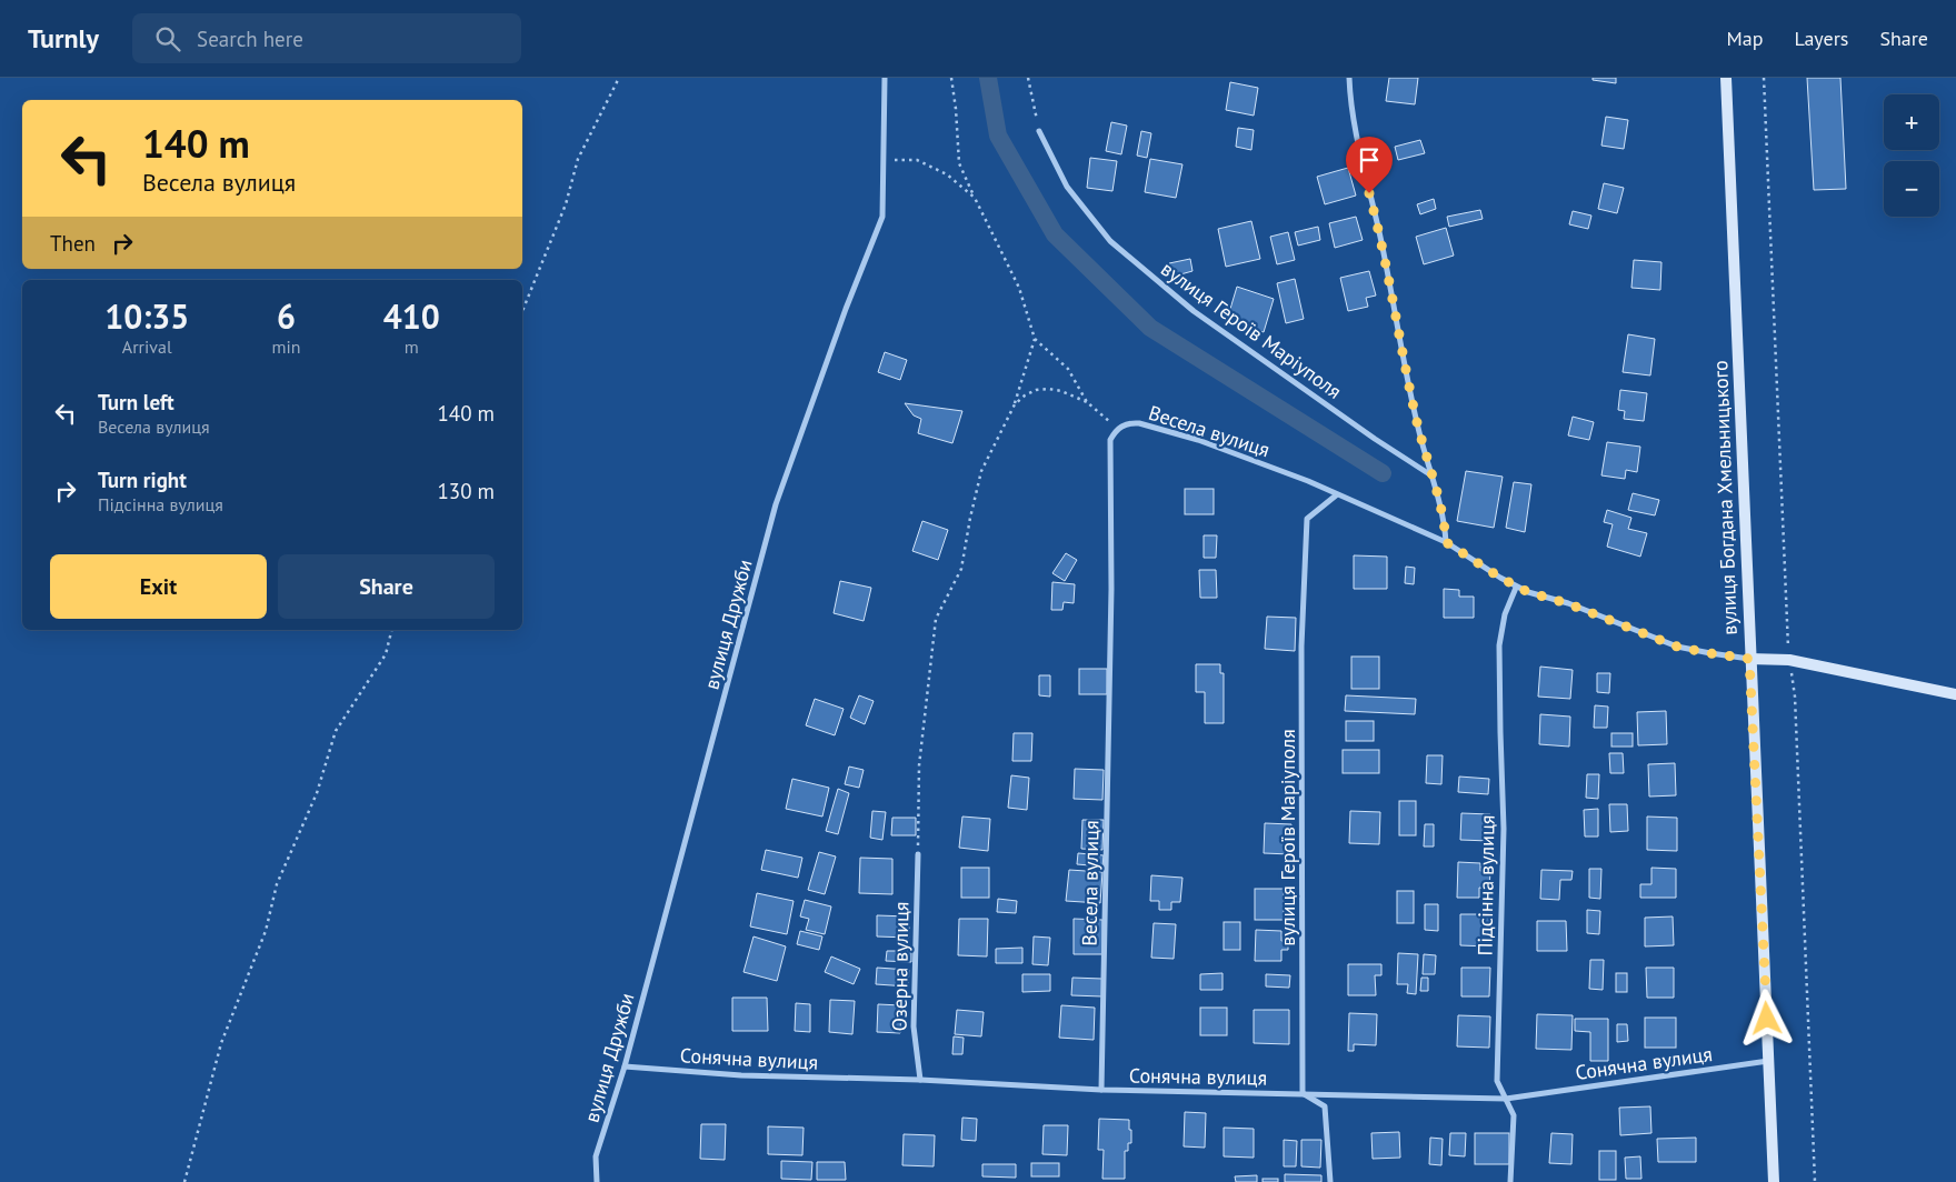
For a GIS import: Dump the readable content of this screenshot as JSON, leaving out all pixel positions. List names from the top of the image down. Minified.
{"streets":{"main road":["вулиця Богдана Хмельницького"],"street":["вулиця Героїв Маріуполя","Весела вулиця","вулиця Дружби","Підсінна вулиця","Озерна вулиця","Сонячна вулиця"]},"crossings":[["вулиця Героїв Маріуполя","Весела вулиця"],["вулиця Героїв Маріуполя","Сонячна вулиця"],["Весела вулиця","вулиця Богдана Хмельницького"],["Весела вулиця","Підсінна вулиця"],["Весела вулиця","Сонячна вулиця"],["вулиця Богдана Хмельницького","Сонячна вулиця"],["вулиця Дружби","Сонячна вулиця"],["Підсінна вулиця","Сонячна вулиця"],["Озерна вулиця","Сонячна вулиця"]],"page":{"header":"Turnly","search":"Search here","nav":["Map","Layers","Share"],"map_buttons":["+","−"],"turn":["140 m","Весела вулиця"],"then":"Then","eta":["10:35","Arrival","6","min","410","m"],"list":[{"name":"Turn left","note":"Весела вулиця","value":"140 m"},{"name":"Turn right","note":"Підсінна вулиця","value":"130 m"}],"buttons":["Exit","Share"]}}
